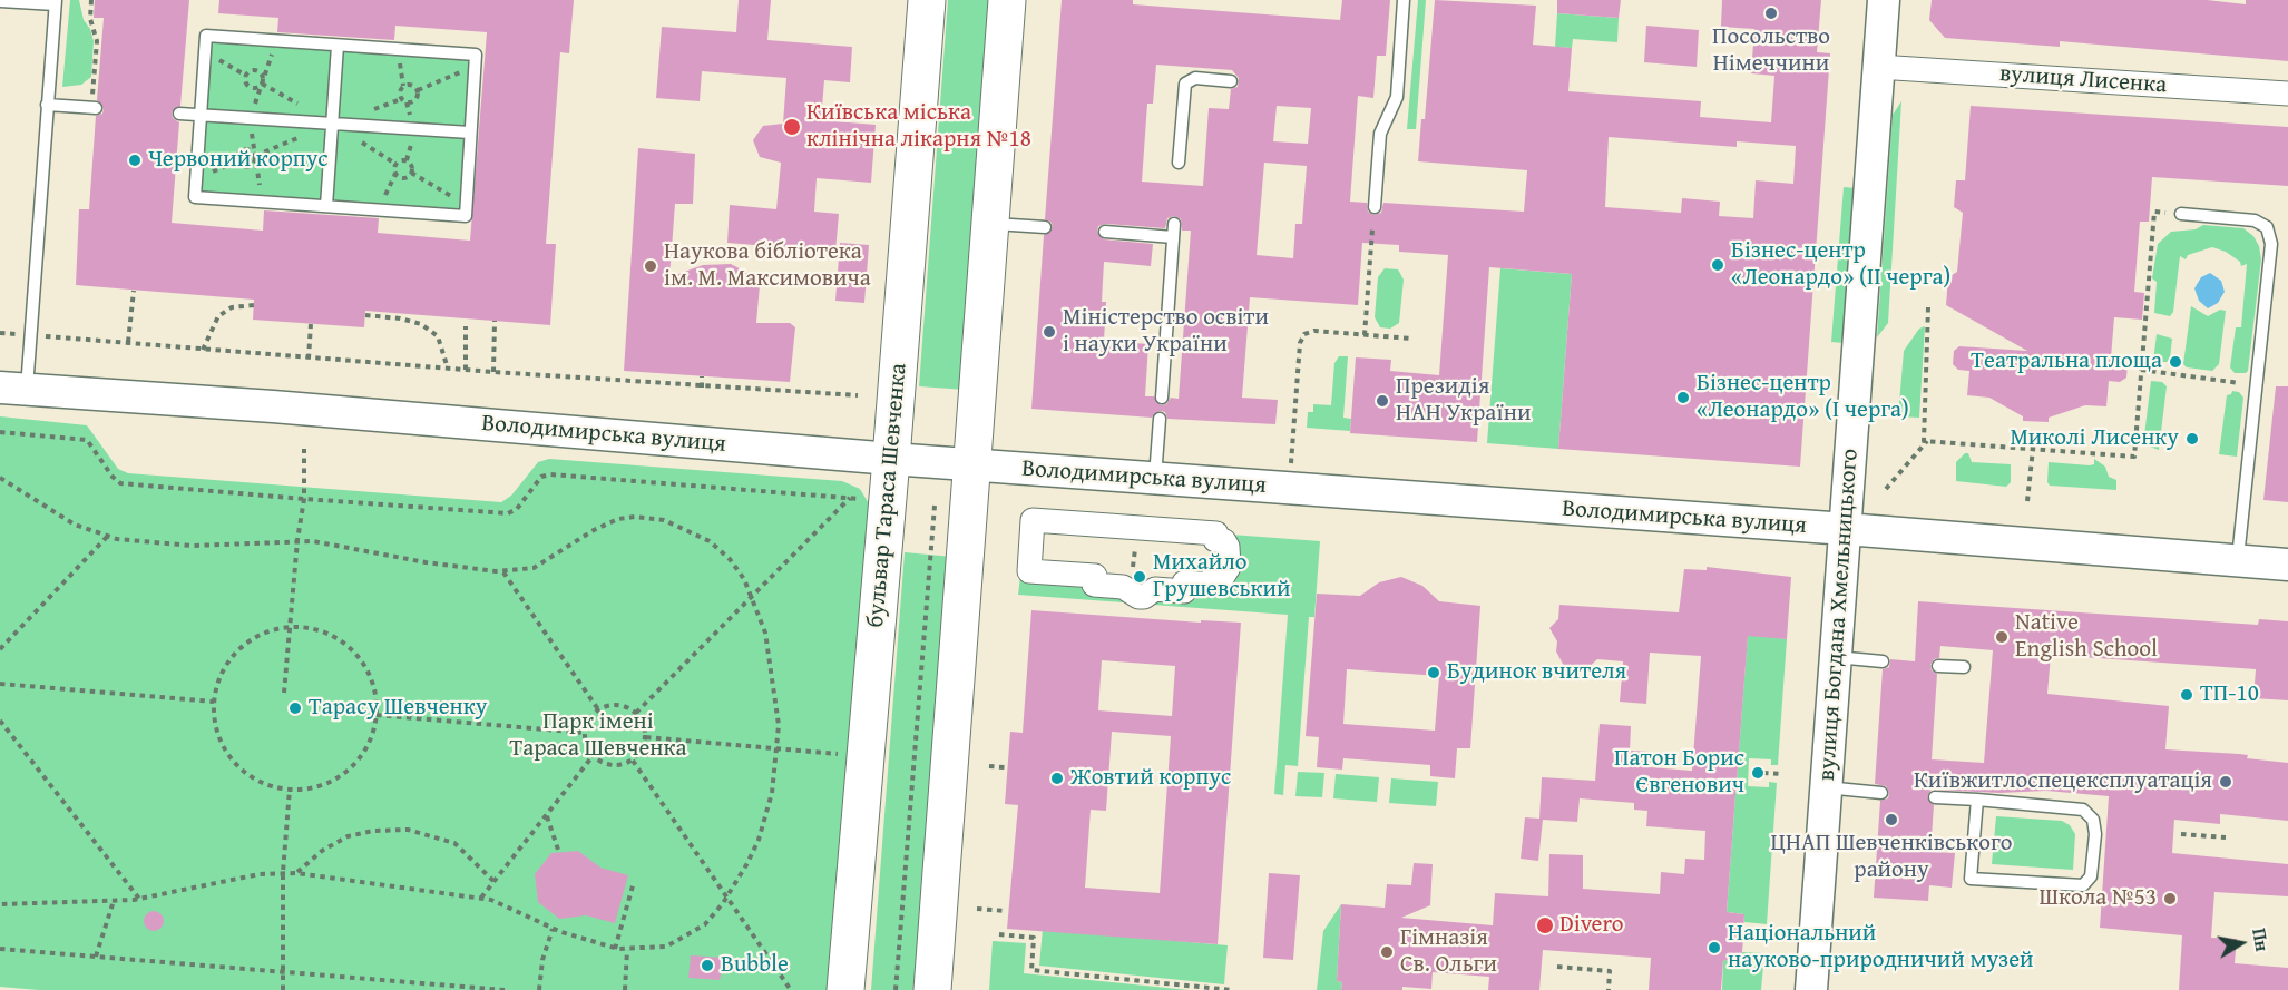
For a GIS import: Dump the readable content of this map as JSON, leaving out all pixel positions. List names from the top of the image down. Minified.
{"streets":{"main road":["Володимирська вулиця","бульвар Тараса Шевченка","вулиця Богдана Хмельницького"],"street":["вулиця Лисенка"]},"crossings":[["вулиця Лисенка","вулиця Богдана Хмельницького"],["Володимирська вулиця","бульвар Тараса Шевченка"],["Володимирська вулиця","вулиця Богдана Хмельницького"]],"parks":["Парк імені Тараса Шевченка"],"places":["Посольство Німеччини","Київська міська клінічна лікарня №18","Червоний корпус","Бізнес-центр «Леонардо» (II черга)","Наукова бібліотека ім. М. Максимовича","Міністерство освіти і науки України","Театральна площа","Бізнес-центр «Леонардо» (I черга)","Президія НАН України","Миколі Лисенку","Михайло Грушевський","Native English School","Будинок вчителя","ТП-10","Тарасу Шевченку","Патон Борис Євгенович","Жовтий корпус","Київжитлоспецексплуатація","ЦНАП Шевченківського району","Школа №53","Divero","Національний науково-природничий музей","Гімназія Св. Ольги","Bubble"],"north":"right"}
